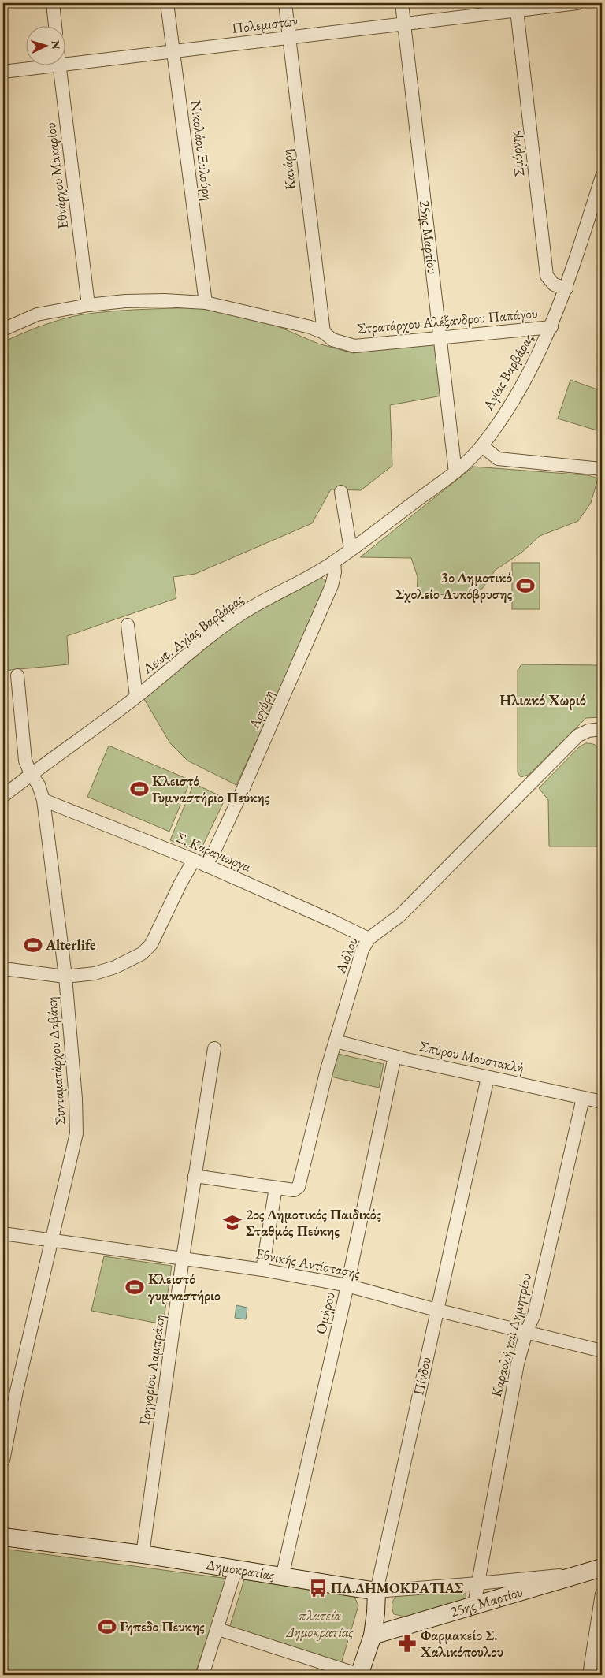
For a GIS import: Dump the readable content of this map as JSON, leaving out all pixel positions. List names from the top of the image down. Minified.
{"streets":{"street":["Πολεμιστών","Νικολάου Ξυλούρη","Σμύρνης","Κανάρη","Εθνάρχου Μακαρίου","25ης Μαρτίου","Στρατάρχου Αλέξανδρου Παπάγου","Αγίας Βαρβάρας","Λεωφ. Αγίας Βαρβάρας","Αργύρη","Σ. Καραγιωργα","Αιόλου","Σπύρου Μουστακλή","Συνταματάρχου Δαβάκη","Εθνικής Αντίστασης","Ομήρου","Καραολή και Δημητρίου","Γρηγορίου Λαμπράκη","Πίνδου","Δημοκρατίας"]},"crossings":[["Πολεμιστών","Νικολάου Ξυλούρη"],["Πολεμιστών","Σμύρνης"],["Πολεμιστών","Κανάρη"],["Πολεμιστών","Εθνάρχου Μακαρίου"],["Πολεμιστών","25ης Μαρτίου"],["Νικολάου Ξυλούρη","Στρατάρχου Αλέξανδρου Παπάγου"],["Σμύρνης","Αγίας Βαρβάρας"],["Κανάρη","Στρατάρχου Αλέξανδρου Παπάγου"],["Εθνάρχου Μακαρίου","Στρατάρχου Αλέξανδρου Παπάγου"],["25ης Μαρτίου","Στρατάρχου Αλέξανδρου Παπάγου"],["25ης Μαρτίου","Λεωφ. Αγίας Βαρβάρας"],["25ης Μαρτίου","Καραολή και Δημητρίου"],["25ης Μαρτίου","Πίνδου"],["25ης Μαρτίου","Δημοκρατίας"],["Στρατάρχου Αλέξανδρου Παπάγου","Αγίας Βαρβάρας"],["Αγίας Βαρβάρας","Λεωφ. Αγίας Βαρβάρας"],["Λεωφ. Αγίας Βαρβάρας","Αργύρη"],["Λεωφ. Αγίας Βαρβάρας","Συνταματάρχου Δαβάκη"],["Αργύρη","Σ. Καραγιωργα"],["Σ. Καραγιωργα","Αιόλου"],["Σ. Καραγιωργα","Συνταματάρχου Δαβάκη"],["Αιόλου","Σπύρου Μουστακλή"],["Αιόλου","Γρηγορίου Λαμπράκη"],["Σπύρου Μουστακλή","Ομήρου"],["Σπύρου Μουστακλή","Καραολή και Δημητρίου"],["Σπύρου Μουστακλή","Πίνδου"],["Συνταματάρχου Δαβάκη","Εθνικής Αντίστασης"],["Εθνικής Αντίστασης","Ομήρου"],["Εθνικής Αντίστασης","Καραολή και Δημητρίου"],["Εθνικής Αντίστασης","Γρηγορίου Λαμπράκη"],["Εθνικής Αντίστασης","Πίνδου"],["Ομήρου","Δημοκρατίας"],["Καραολή και Δημητρίου","Δημοκρατίας"],["Γρηγορίου Λαμπράκη","Δημοκρατίας"],["Πίνδου","Δημοκρατίας"]],"districts":["Ηλιακό Χωριό"],"parks":["πλατεία Δημοκρατίας"],"places":{"sports":["3ο Δημοτικό Σχολείο Λυκόβρυσης","Κλειστό Γυμναστήριο Πεύκης","Alterlife","Κλειστό γυμναστήριο","Γηπεδο Πευκης"],"school or university":["2ος Δημοτικός Παιδικός Σταθμός Πεύκης"],"bus stop":["ΠΛ.ΔΗΜΟΚΡΑΤΙΑΣ"],"pharmacy":["Φαρμακείο Σ. Χαλικόπουλου"]},"north":"right"}
